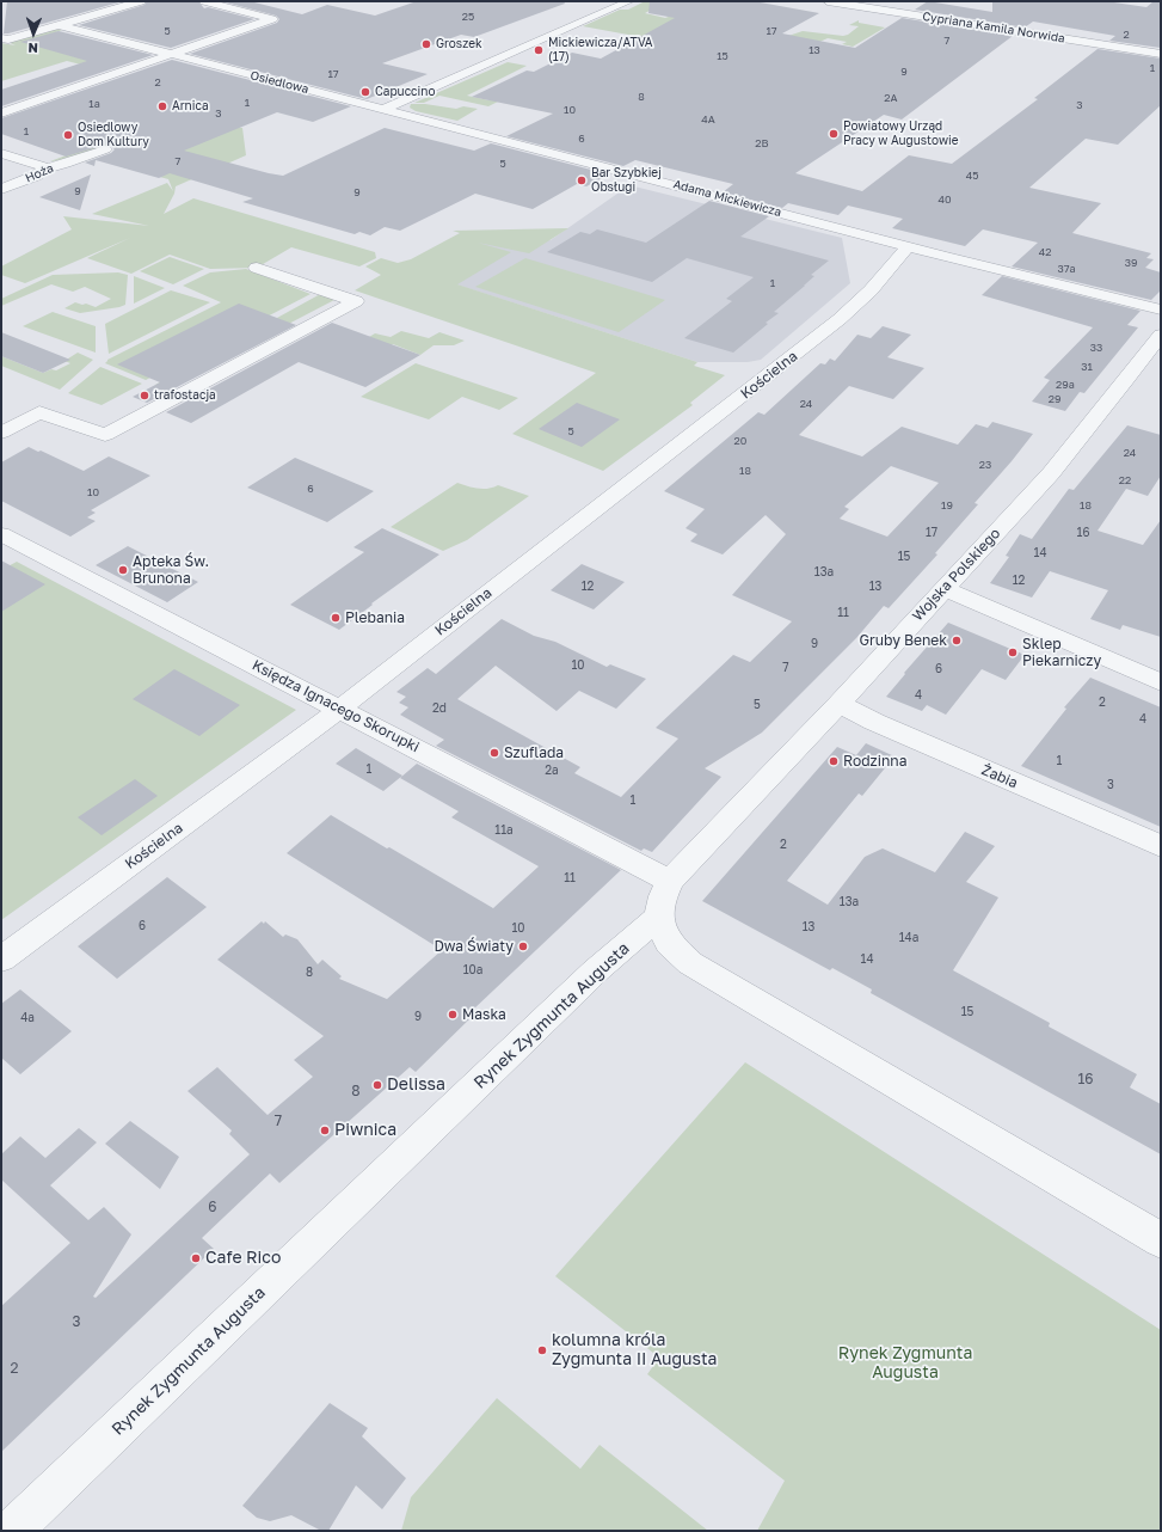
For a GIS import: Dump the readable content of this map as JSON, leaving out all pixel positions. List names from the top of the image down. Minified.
{"streets":{"street":["Cypriana Kamila Norwida","Osiedlowa","Hoża","Adama Mickiewicza","Kościelna","Wojska Polskiego","Księdza Ignacego Skorupki","Żabia","Rynek Zygmunta Augusta"]},"crossings":[["Osiedlowa","Adama Mickiewicza"],["Adama Mickiewicza","Kościelna"],["Kościelna","Księdza Ignacego Skorupki"],["Wojska Polskiego","Księdza Ignacego Skorupki"],["Wojska Polskiego","Żabia"],["Wojska Polskiego","Rynek Zygmunta Augusta"]],"parks":["Rynek Zygmunta Augusta"],"places":["Groszek","Mickiewicza/ATVA (17)","Capuccino","Arnica","Powiatowy Urząd Pracy w Augustowie","Osiedlowy Dom Kultury","Bar Szybkiej Obsługi","trafostacja","Apteka Św. Brunona","Plebania","Gruby Benek","Sklep Piekarniczy","Szuflada","Rodzinna","Dwa Światy","Maska","Delissa","Piwnica","Cafe Rico","kolumna króla Zygmunta II Augusta"],"house_numbers":["25","5","17","2","7","13","15","1","9","17","2","8","2A","1","1a","3","10","3","4A","1","6","2B","7","5","45","9","9","40","42","39","37a","1","33","31","29a","29","24","5","20","24","23","18","22","6","10","19","18","17","16","14","15","13a","12","12","13","11","9","10","7","6","4","2","5","2d","4","1","1","2a","3","1","11a","2","11","13a","6","13","10","14a","14","10a","8","15","9","4a","16","8","7","6","3","2"],"north":"bottom"}
